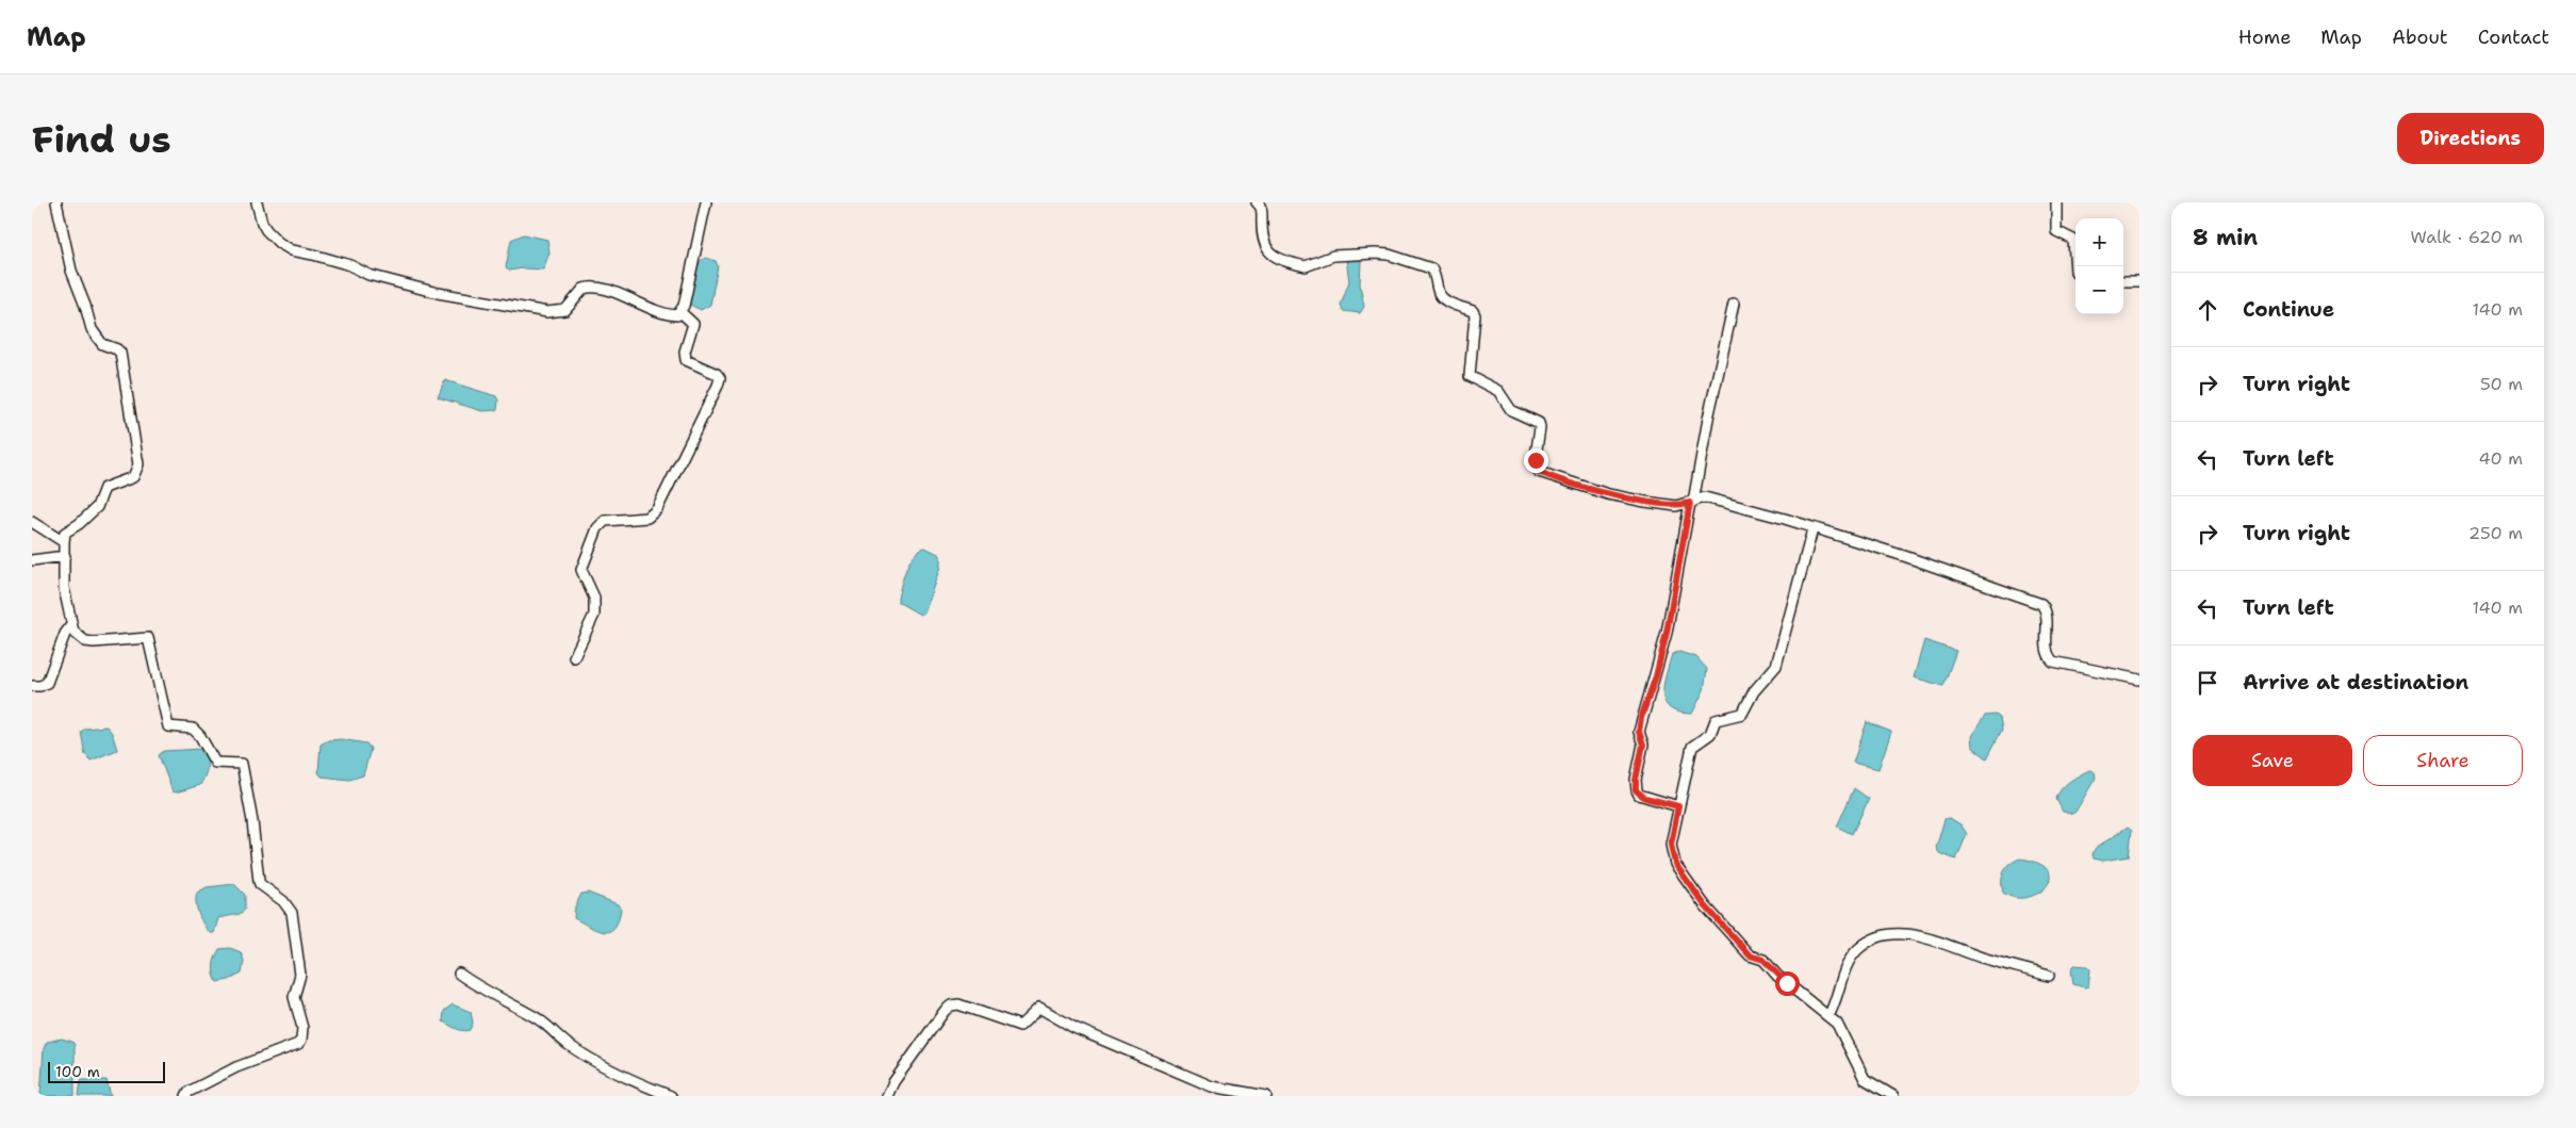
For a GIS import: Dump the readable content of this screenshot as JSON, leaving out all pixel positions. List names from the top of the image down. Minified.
{"scale_bar":"100 m","page":{"header":"Map","nav":["Home","Map","About","Contact"],"buttons":["Directions",["Save","Share"]],"title":"Find us","heading":["8 min","Walk · 620 m"],"map_buttons":["+","−"],"list":[["Continue","140 m"],["Turn right","50 m"],["Turn left","40 m"],["Turn right","250 m"],["Turn left","140 m"],"Arrive at destination"],"scale":"100 m"}}
